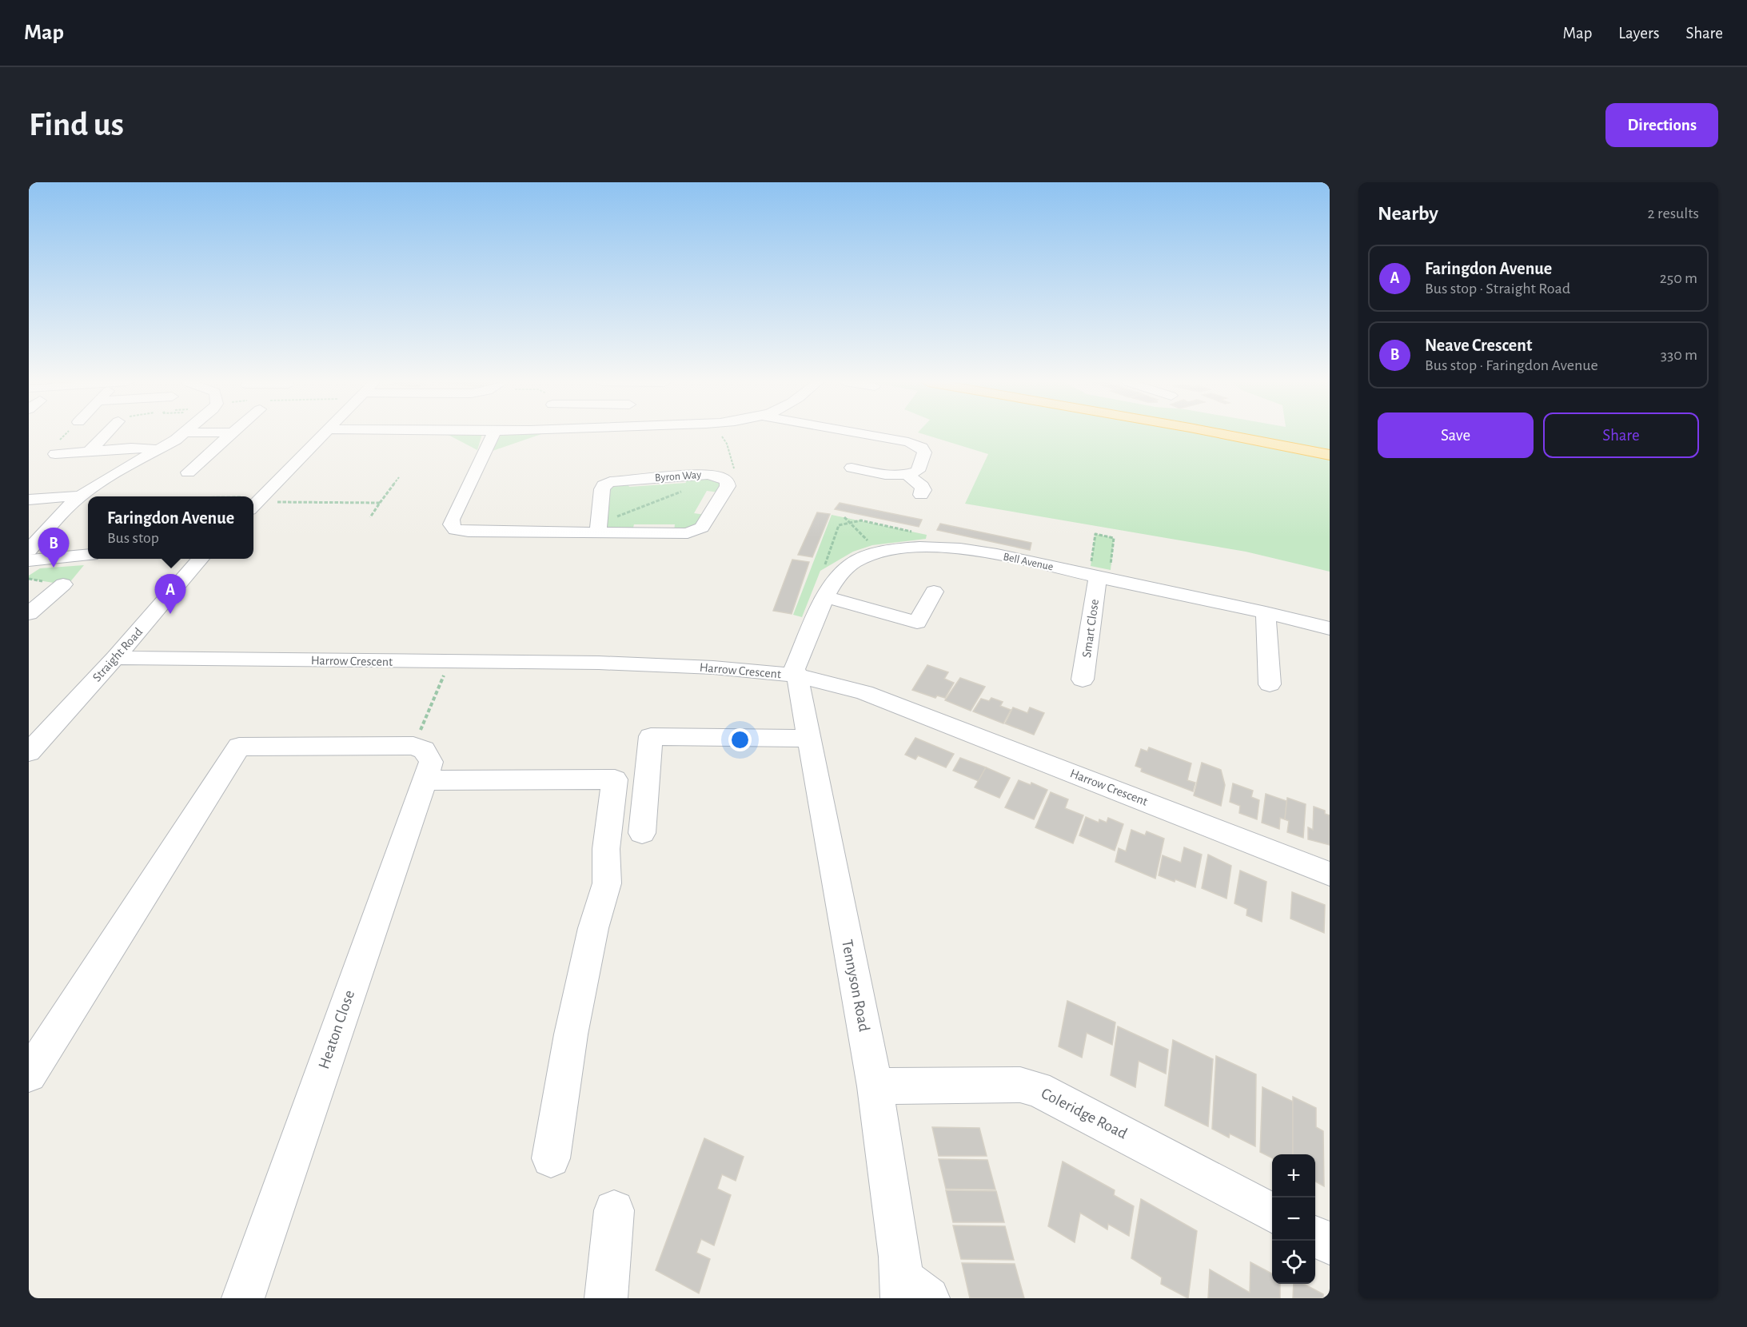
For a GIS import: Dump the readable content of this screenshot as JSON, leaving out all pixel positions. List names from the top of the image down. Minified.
{"streets":{"street":["Byron Way","Bell Avenue","Smart Close","Straight Road","Harrow Crescent","Tennyson Road","Heaton Close","Coleridge Road"]},"crossings":[["Bell Avenue","Smart Close"],["Bell Avenue","Harrow Crescent"],["Bell Avenue","Tennyson Road"],["Straight Road","Harrow Crescent"],["Harrow Crescent","Tennyson Road"],["Tennyson Road","Coleridge Road"]],"page":{"header":"Map","nav":["Map","Layers","Share"],"buttons":["Directions",["Save","Share"]],"title":"Find us","heading":["Nearby","2 results"],"list":[{"mark":"A","name":"Faringdon Avenue","note":"Bus stop · Straight Road","value":"250 m"},{"mark":"B","name":"Neave Crescent","note":"Bus stop · Faringdon Avenue","value":"330 m"}],"popup":["Faringdon Avenue","Bus stop"],"pins":["B","A"],"map_buttons":["+","−"]}}
